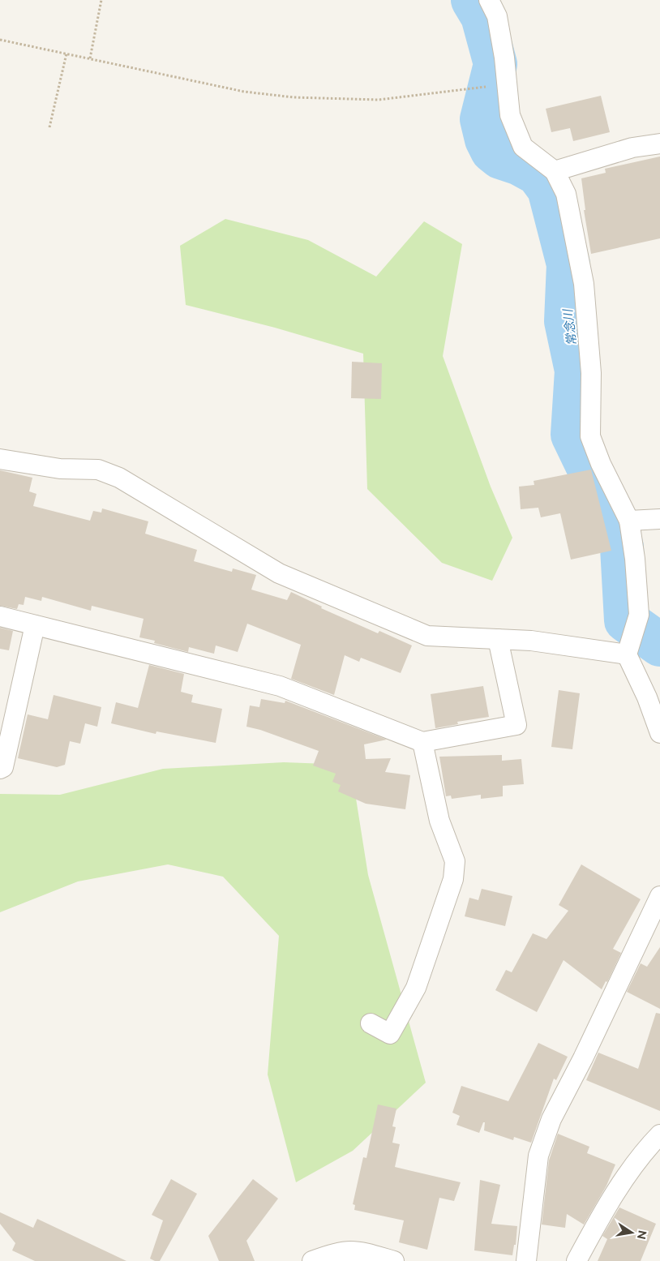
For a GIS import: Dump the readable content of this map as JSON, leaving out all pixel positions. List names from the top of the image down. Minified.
{"water":["常念川"],"north":"right"}
